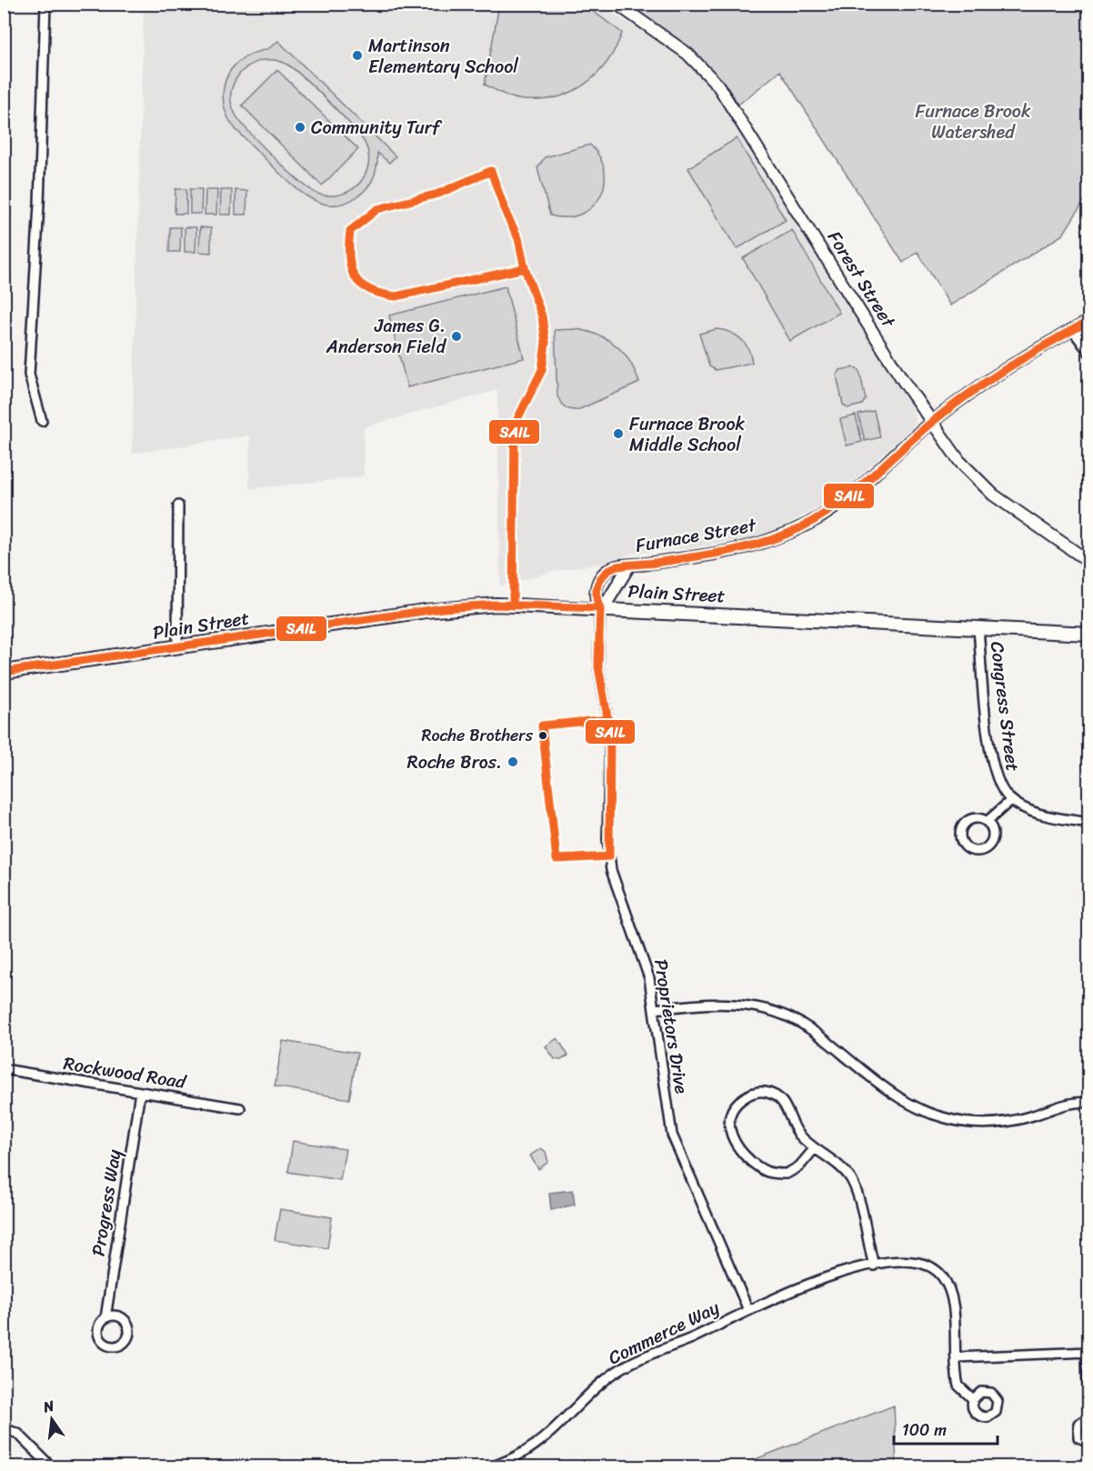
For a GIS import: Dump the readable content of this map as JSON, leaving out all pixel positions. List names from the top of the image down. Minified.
{"streets":{"main road":["Plain Street"],"street":["Forest Street","Furnace Street","Congress Street","Proprietors Drive","Rockwood Road","Progress Way","Commerce Way"]},"crossings":[["Forest Street","Furnace Street"],["Furnace Street","Plain Street"],["Furnace Street","Proprietors Drive"],["Plain Street","Congress Street"],["Plain Street","Proprietors Drive"],["Proprietors Drive","Commerce Way"],["Rockwood Road","Progress Way"]],"parks":["Furnace Brook Watershed"],"places":["Martinson Elementary School","Community Turf","James G. Anderson Field","Furnace Brook Middle School","Roche Brothers","Roche Bros."],"lines":["transit line SAIL"],"scale_bar":"100 m","north":"top"}
